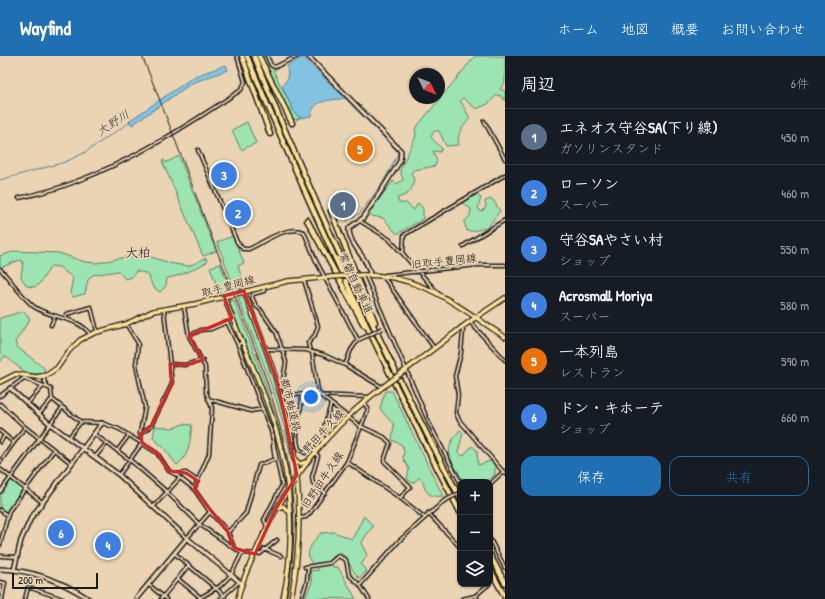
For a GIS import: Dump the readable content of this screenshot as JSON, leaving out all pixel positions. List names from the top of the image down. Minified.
{"streets":{"highway":["常磐自動車道"],"main road":["取手豊岡線","都市軸道路","野田牛久線"],"street":["旧取手豊岡線","旧野田牛久線"]},"crossings":[["旧取手豊岡線","取手豊岡線"],["取手豊岡線","都市軸道路"],["取手豊岡線","野田牛久線"],["都市軸道路","野田牛久線"],["都市軸道路","旧野田牛久線"],["野田牛久線","旧野田牛久線"]],"districts":["大柏"],"water":["大野川"],"scale_bar":"200 m","north":"bottom right","page":{"header":"Wayfind","nav":["ホーム","地図","概要","お問い合わせ"],"heading":["周辺","6件"],"list":[{"mark":"1","name":"エネオス守谷SA(下り線)","note":"ガソリンスタンド","value":"450 m"},{"mark":"2","name":"ローソン","note":"スーパー","value":"460 m"},{"mark":"3","name":"守谷SAやさい村","note":"ショップ","value":"550 m"},{"mark":"4","name":"Acrosmall Moriya","note":"スーパー","value":"580 m"},{"mark":"5","name":"一本列島","note":"レストラン","value":"590 m"},{"mark":"6","name":"ドン・キホーテ","note":"ショップ","value":"660 m"}],"pins":["5","3","1","2","6","4"],"buttons":["保存","共有"],"map_buttons":["+","−"],"scale":"200 m"}}
